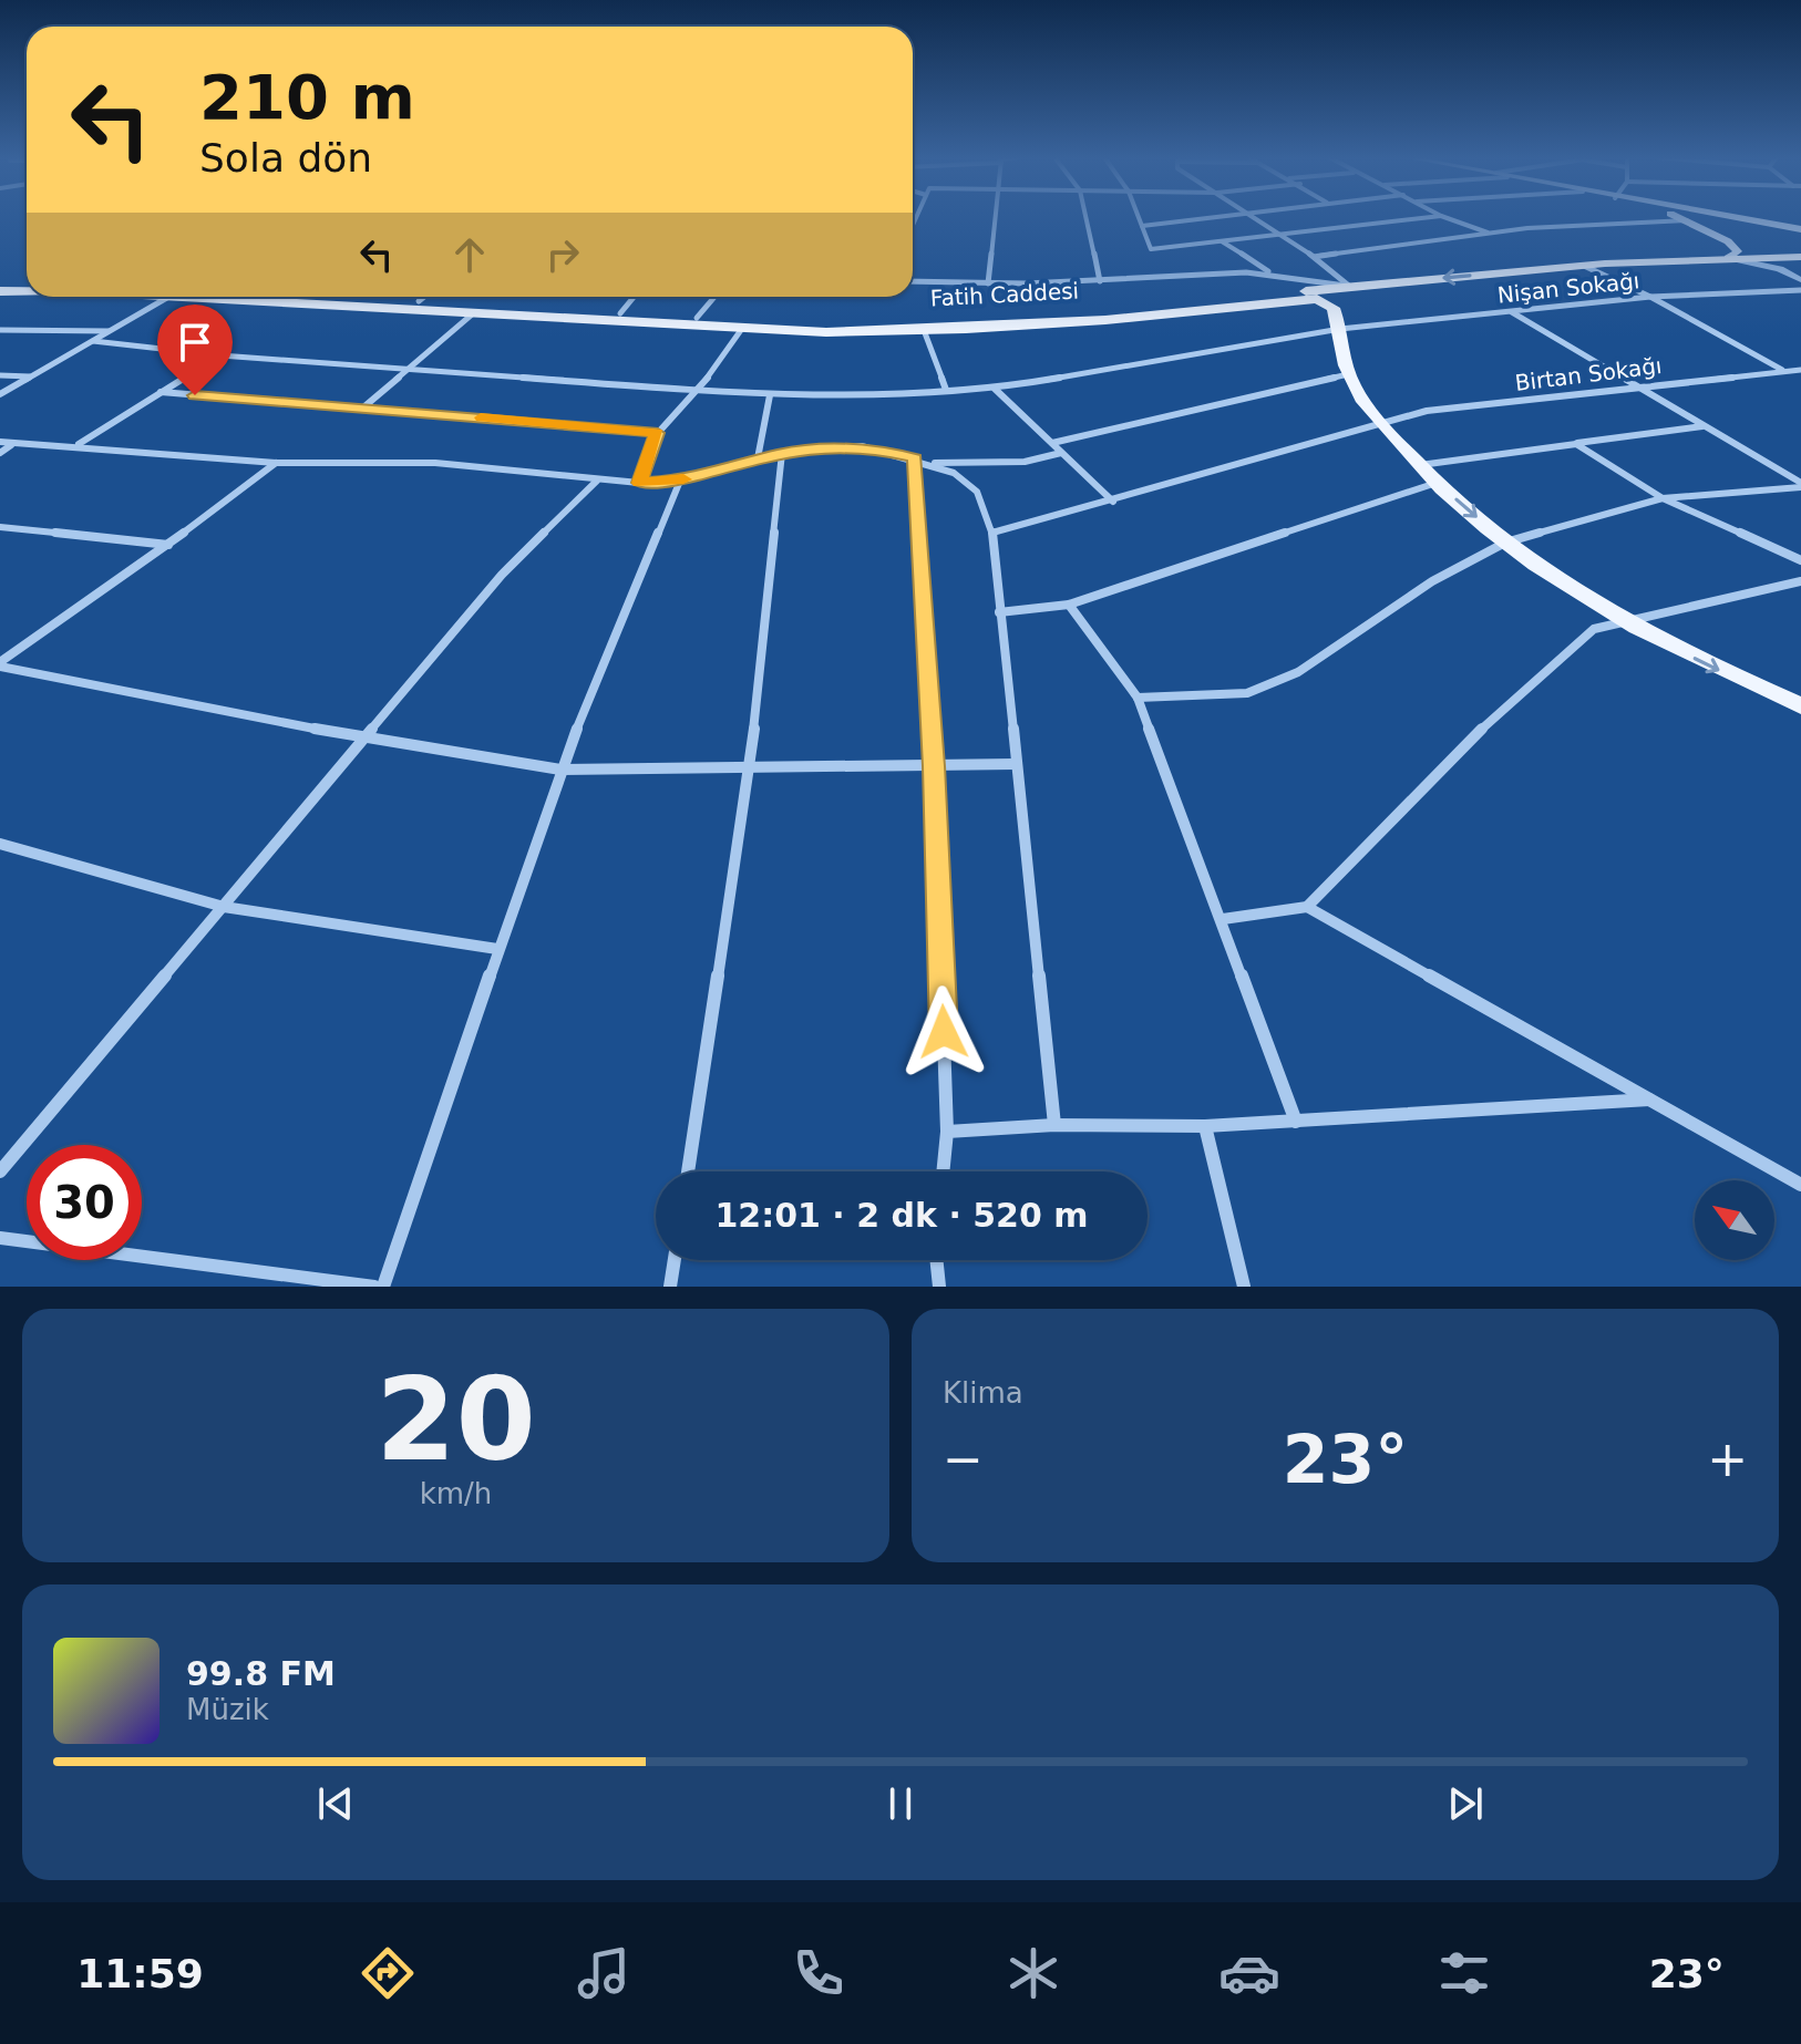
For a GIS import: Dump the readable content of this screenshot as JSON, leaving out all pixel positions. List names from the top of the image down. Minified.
{"streets":{"main road":["Fatih Caddesi"],"street":["Nişan Sokağı","Birtan Sokağı"]},"north":"top left","page":{"turn":["210 m","Sola dön"],"limit":"30","trip":"12:01 · 2 dk · 520 m","tile":[["20","km/h"],"Klima"],"heat":["−","23°","+"],"song":["99.8 FM","Müzik"],"tabs":["11:59","23°"]}}
